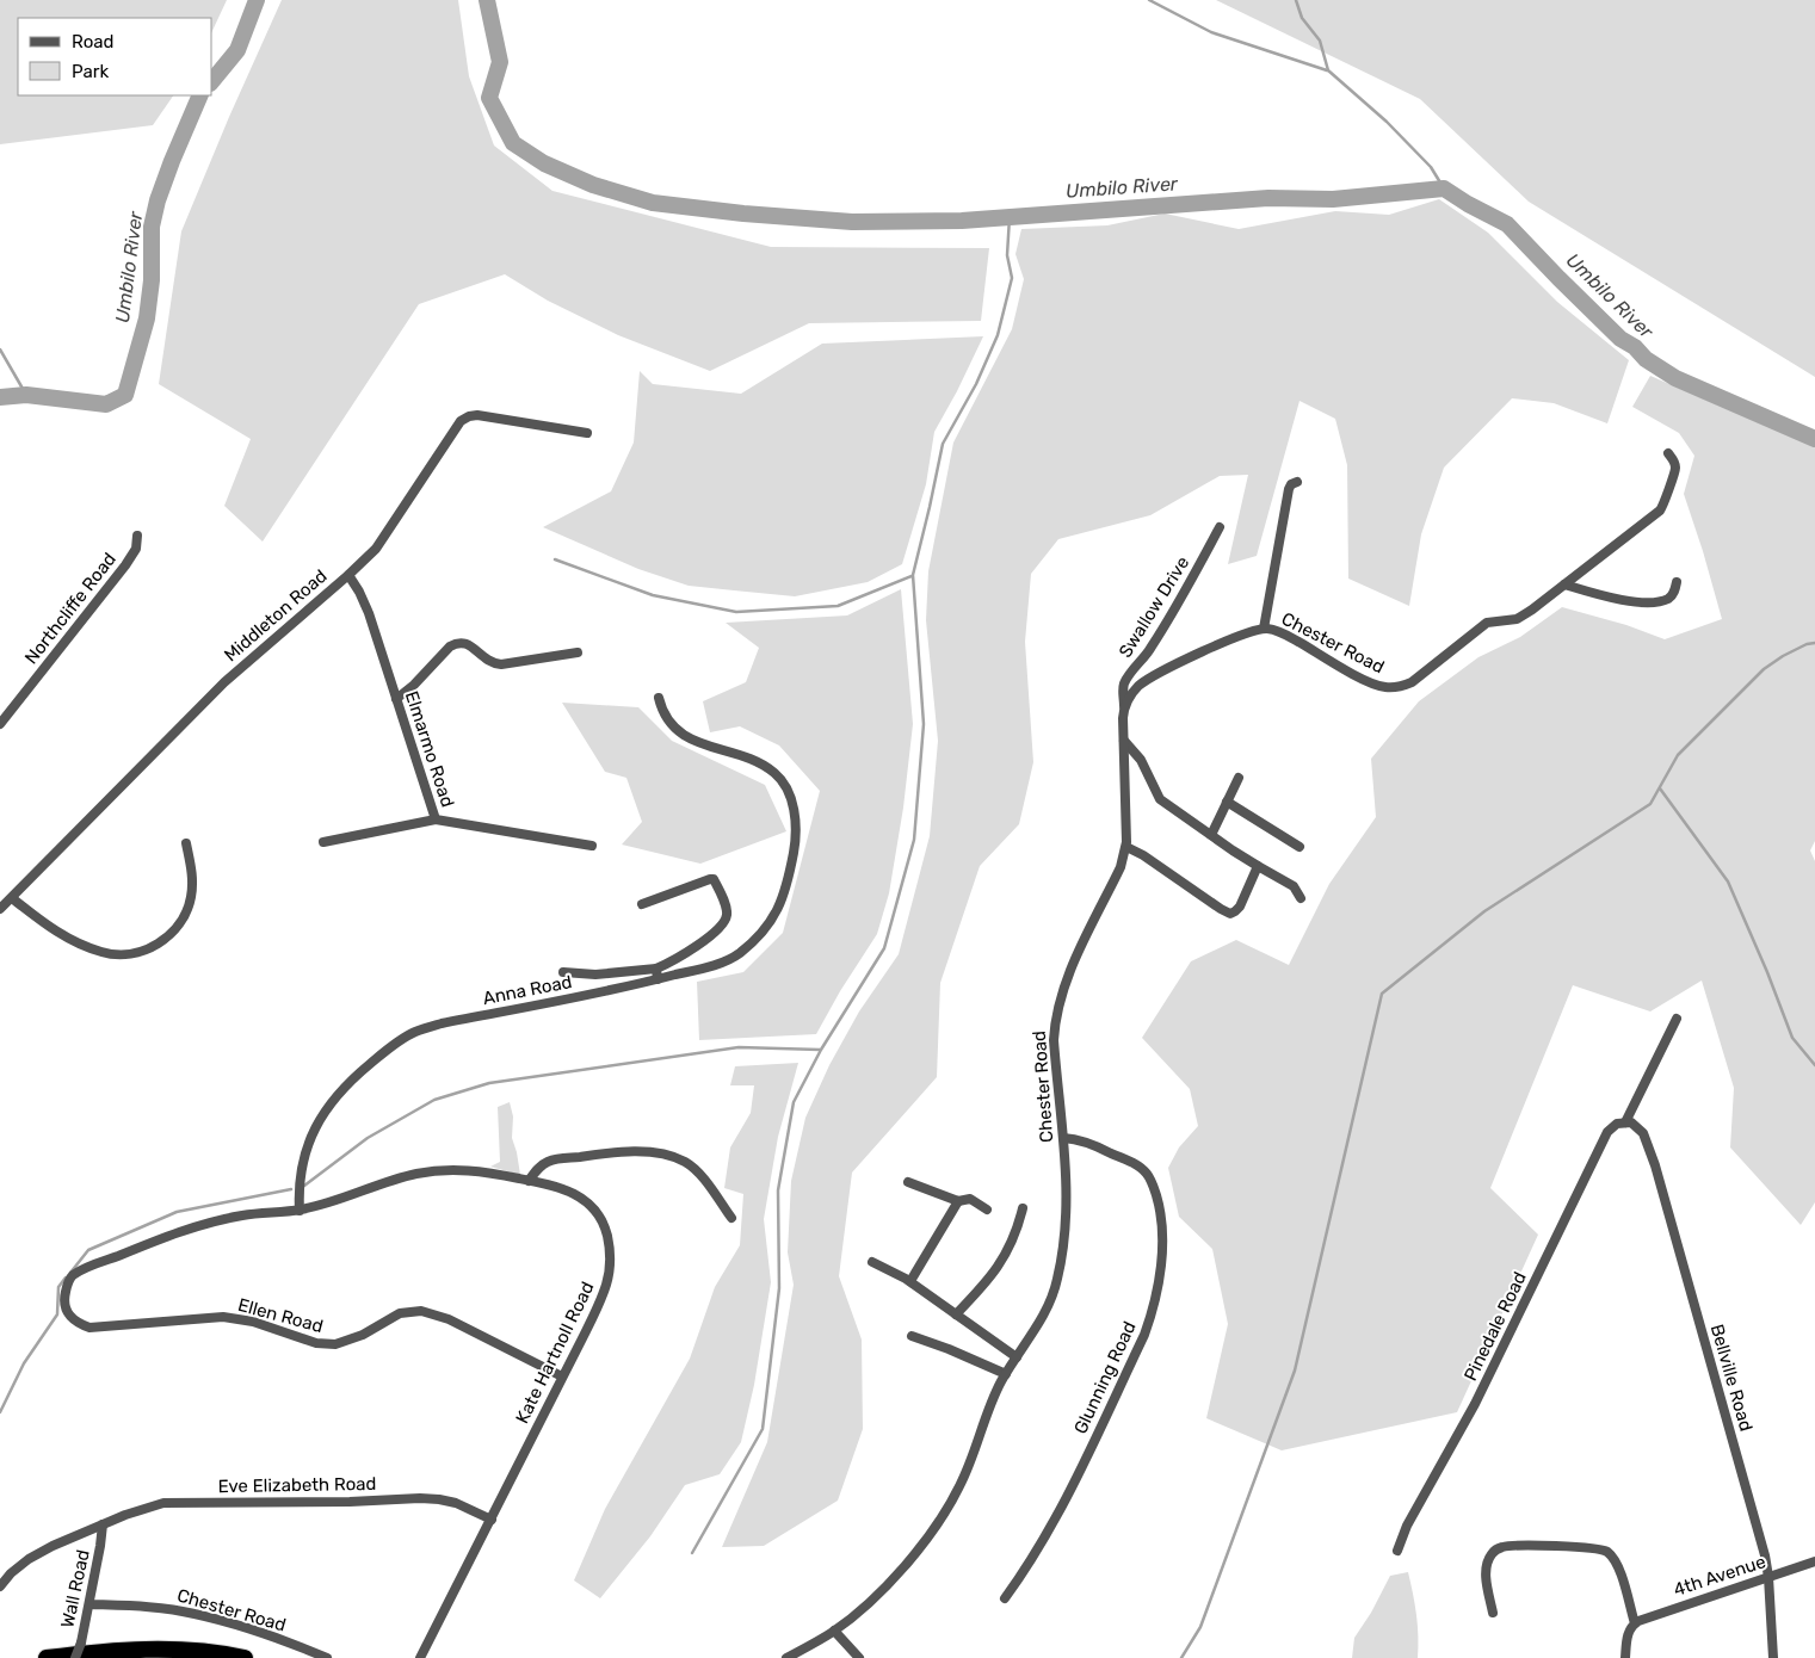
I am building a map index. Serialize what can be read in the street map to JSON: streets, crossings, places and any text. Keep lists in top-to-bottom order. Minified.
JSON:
{"streets":{"street":["Swallow Drive","Northcliffe Road","Middleton Road","Chester Road","Elmarmo Road","Anna Road","Ellen Road","Pinedale Road","Kate Hartnoll Road","Glunning Road","Bellville Road","Eve Elizabeth Road","4th Avenue","Wall Road"]},"crossings":[["Swallow Drive","Chester Road"],["Middleton Road","Elmarmo Road"],["Chester Road","Glunning Road"],["Chester Road","Wall Road"],["Anna Road","Kate Hartnoll Road"],["Ellen Road","Kate Hartnoll Road"],["Pinedale Road","Bellville Road"],["Kate Hartnoll Road","Eve Elizabeth Road"],["Bellville Road","4th Avenue"],["Eve Elizabeth Road","Wall Road"]],"water":["Umbilo River"],"legend":["Road","Park"]}
